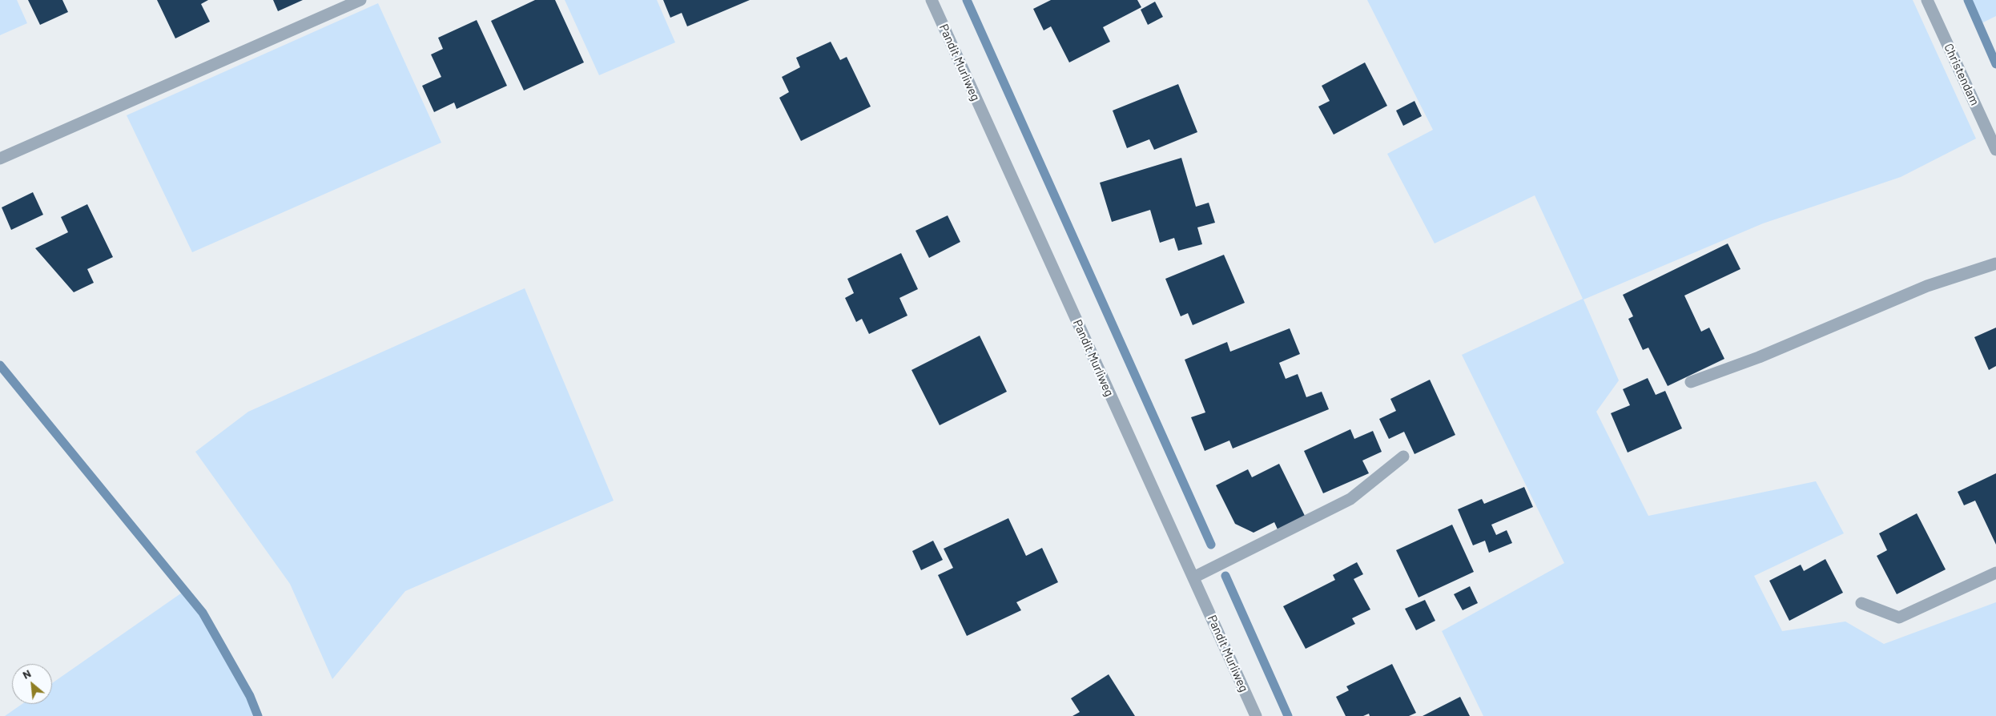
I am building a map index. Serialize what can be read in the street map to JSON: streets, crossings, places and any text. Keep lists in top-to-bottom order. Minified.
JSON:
{"streets":{"street":["Pandit Murliweg","Christendam"]},"north":"top left"}
